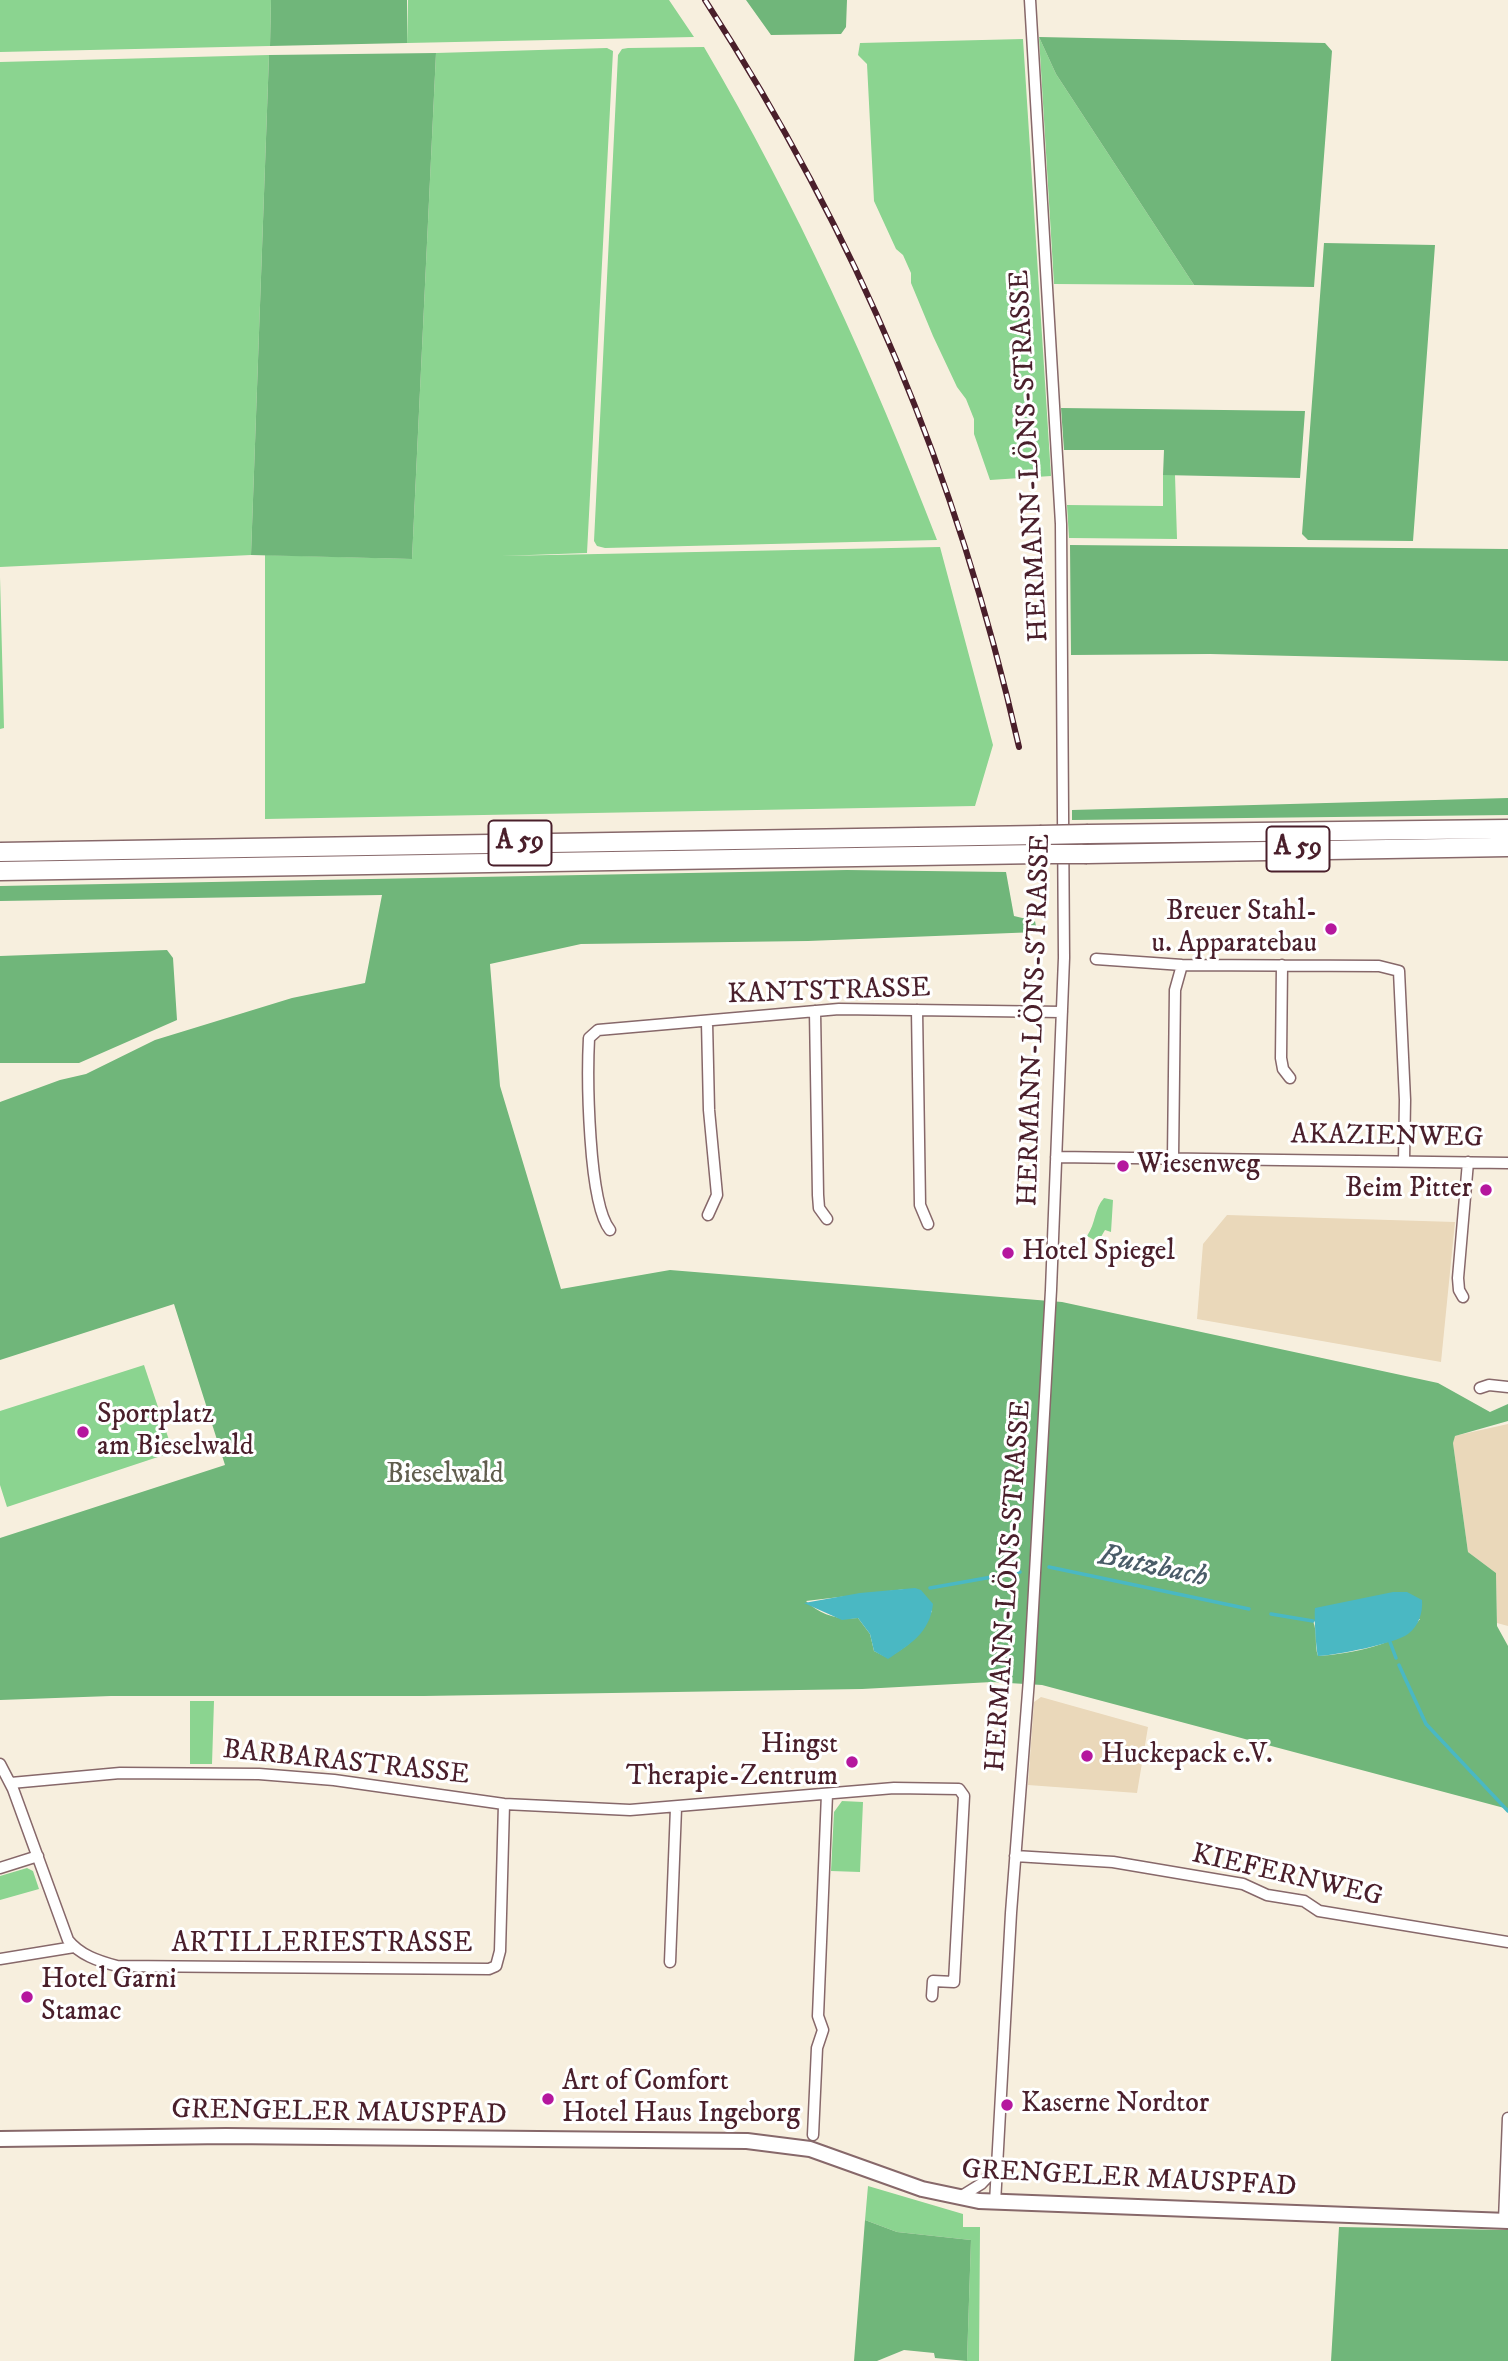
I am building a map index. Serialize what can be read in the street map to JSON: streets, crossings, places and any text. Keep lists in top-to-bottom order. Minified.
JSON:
{"streets":{"highway":["A 59"],"main road":["GRENGELER MAUSPFAD"],"street":["HERMANN-LÖNS-STRASSE","KANTSTRASSE","AKAZIENWEG","BARBARASTRASSE","KIEFERNWEG","ARTILLERIESTRASSE"]},"crossings":[["HERMANN-LÖNS-STRASSE","KANTSTRASSE"],["HERMANN-LÖNS-STRASSE","AKAZIENWEG"],["HERMANN-LÖNS-STRASSE","KIEFERNWEG"],["HERMANN-LÖNS-STRASSE","GRENGELER MAUSPFAD"],["BARBARASTRASSE","ARTILLERIESTRASSE"]],"water":["Butzbach"],"parks":["Bieselwald"],"places":["Breuer Stahl- u. Apparatebau","Wiesenweg","Beim Pitter","Hotel Spiegel","Sportplatz am Bieselwald","Huckepack e.V.","Hingst Therapie-Zentrum","Hotel Garni Stamac","Art of Comfort Hotel Haus Ingeborg","Kaserne Nordtor"]}
